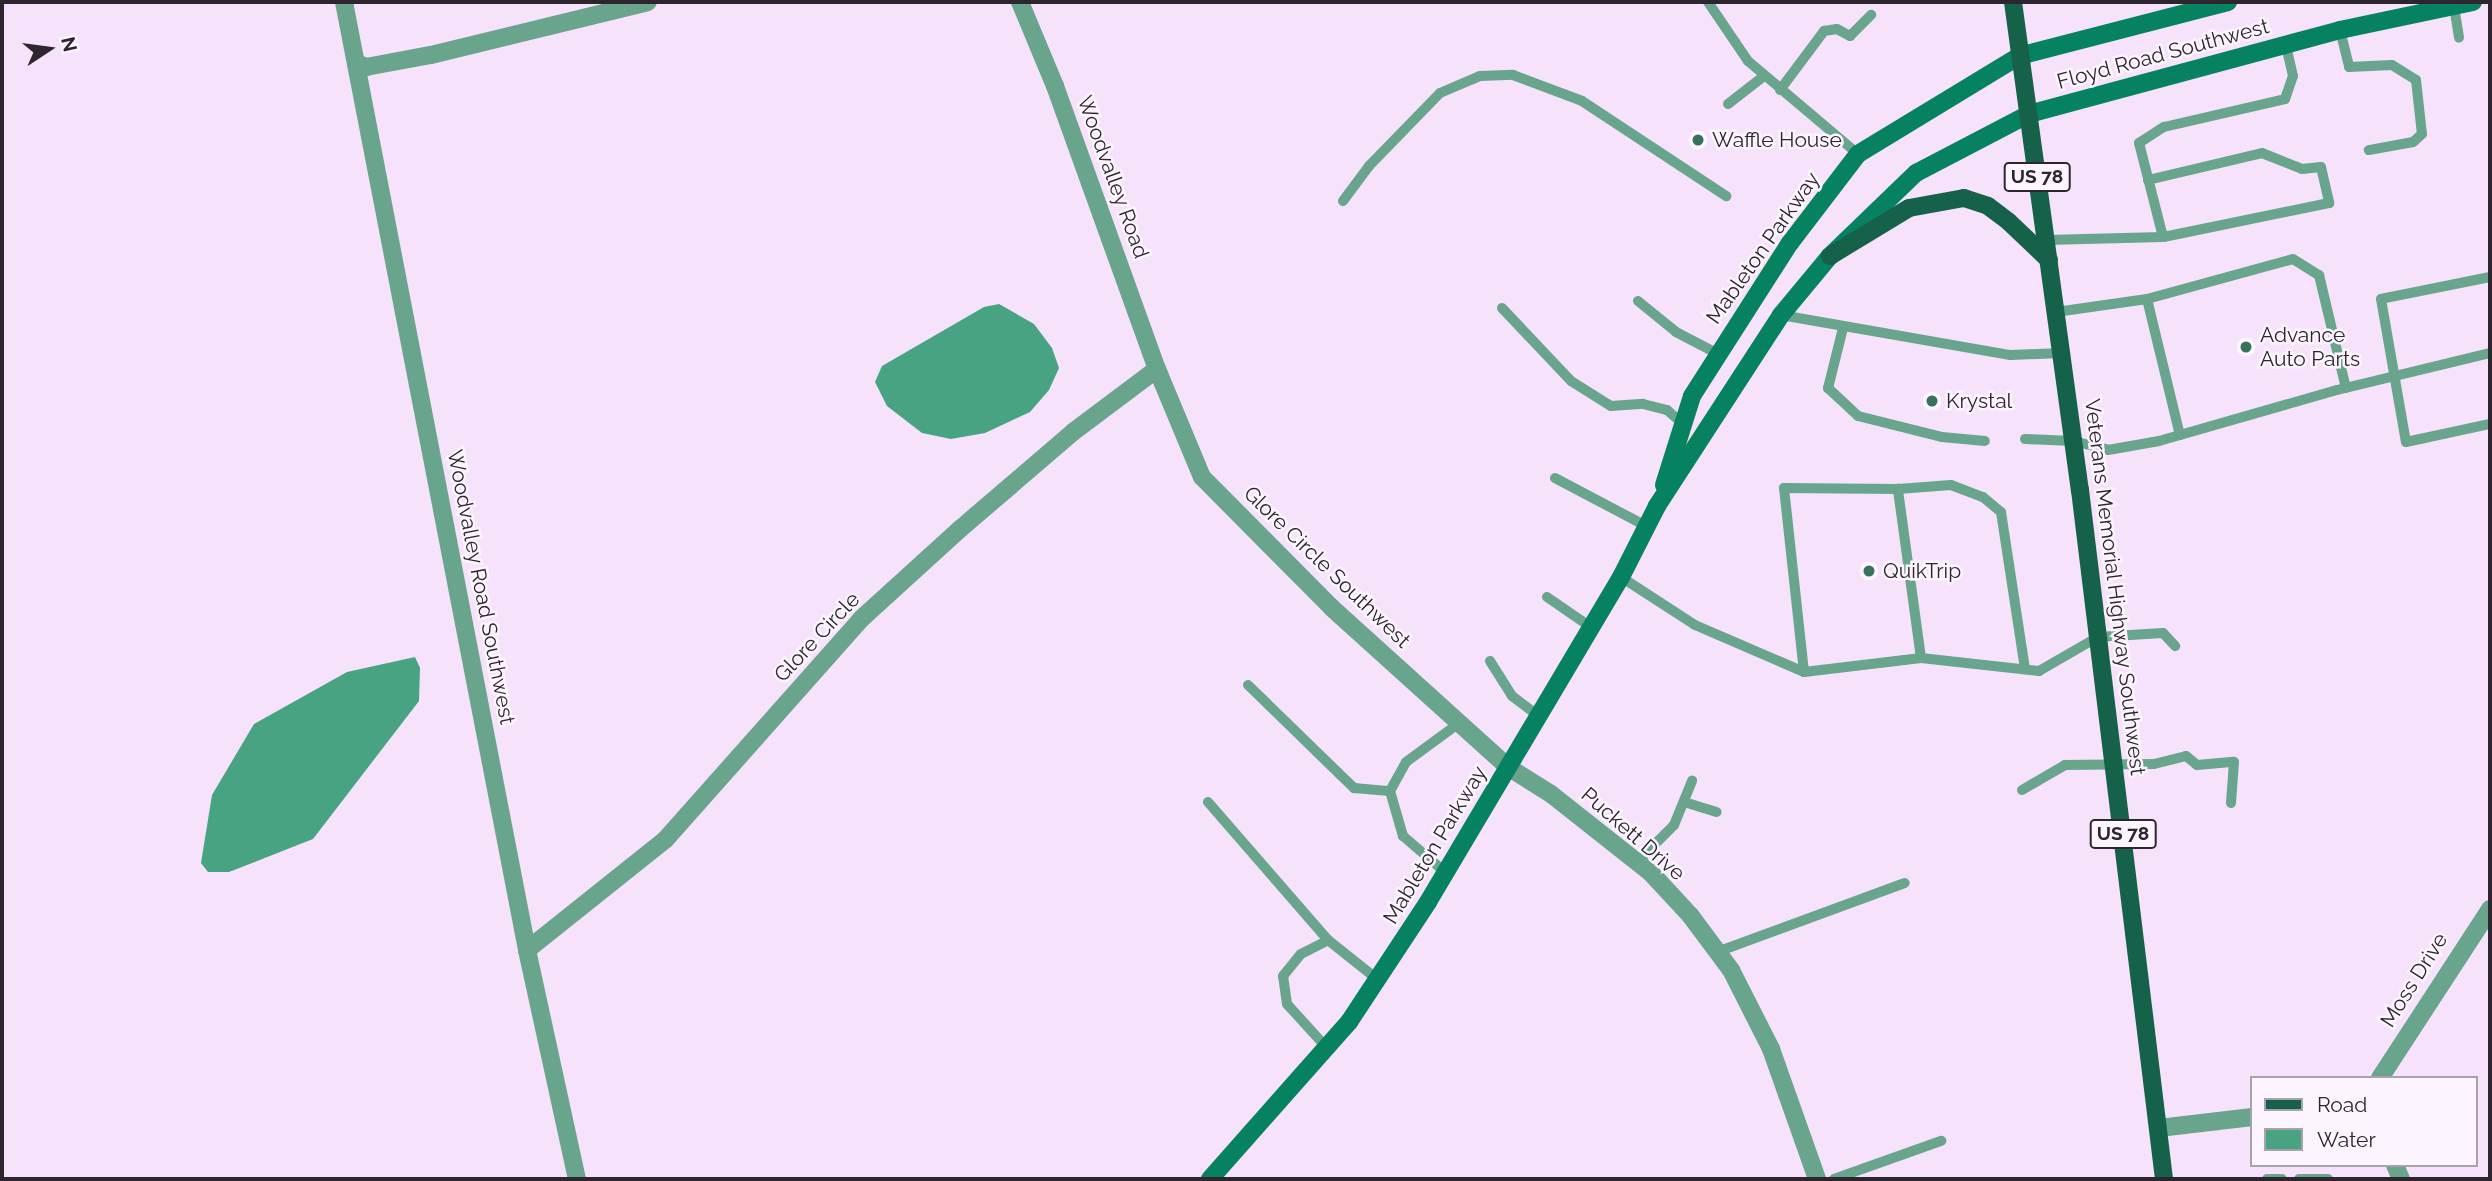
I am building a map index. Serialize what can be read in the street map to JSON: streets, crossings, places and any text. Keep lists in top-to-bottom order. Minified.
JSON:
{"streets":{"main road":["Floyd Road Southwest","US 78","Mableton Parkway","Veterans Memorial Highway Southwest"],"street":["Woodvalley Road","Glore Circle Southwest","Woodvalley Road Southwest","Glore Circle","Puckett Drive","Moss Drive"]},"crossings":[["Floyd Road Southwest","Mableton Parkway"],["Floyd Road Southwest","Veterans Memorial Highway Southwest"],["Woodvalley Road","Glore Circle Southwest"],["Woodvalley Road","Glore Circle"],["Mableton Parkway","Glore Circle Southwest"],["Mableton Parkway","Veterans Memorial Highway Southwest"],["Mableton Parkway","Puckett Drive"],["Glore Circle Southwest","Glore Circle"],["Glore Circle Southwest","Puckett Drive"],["Woodvalley Road Southwest","Glore Circle"]],"places":["Waffle House","Advance Auto Parts","Krystal","QuikTrip"],"legend":["Road","Water"],"north":"right"}
